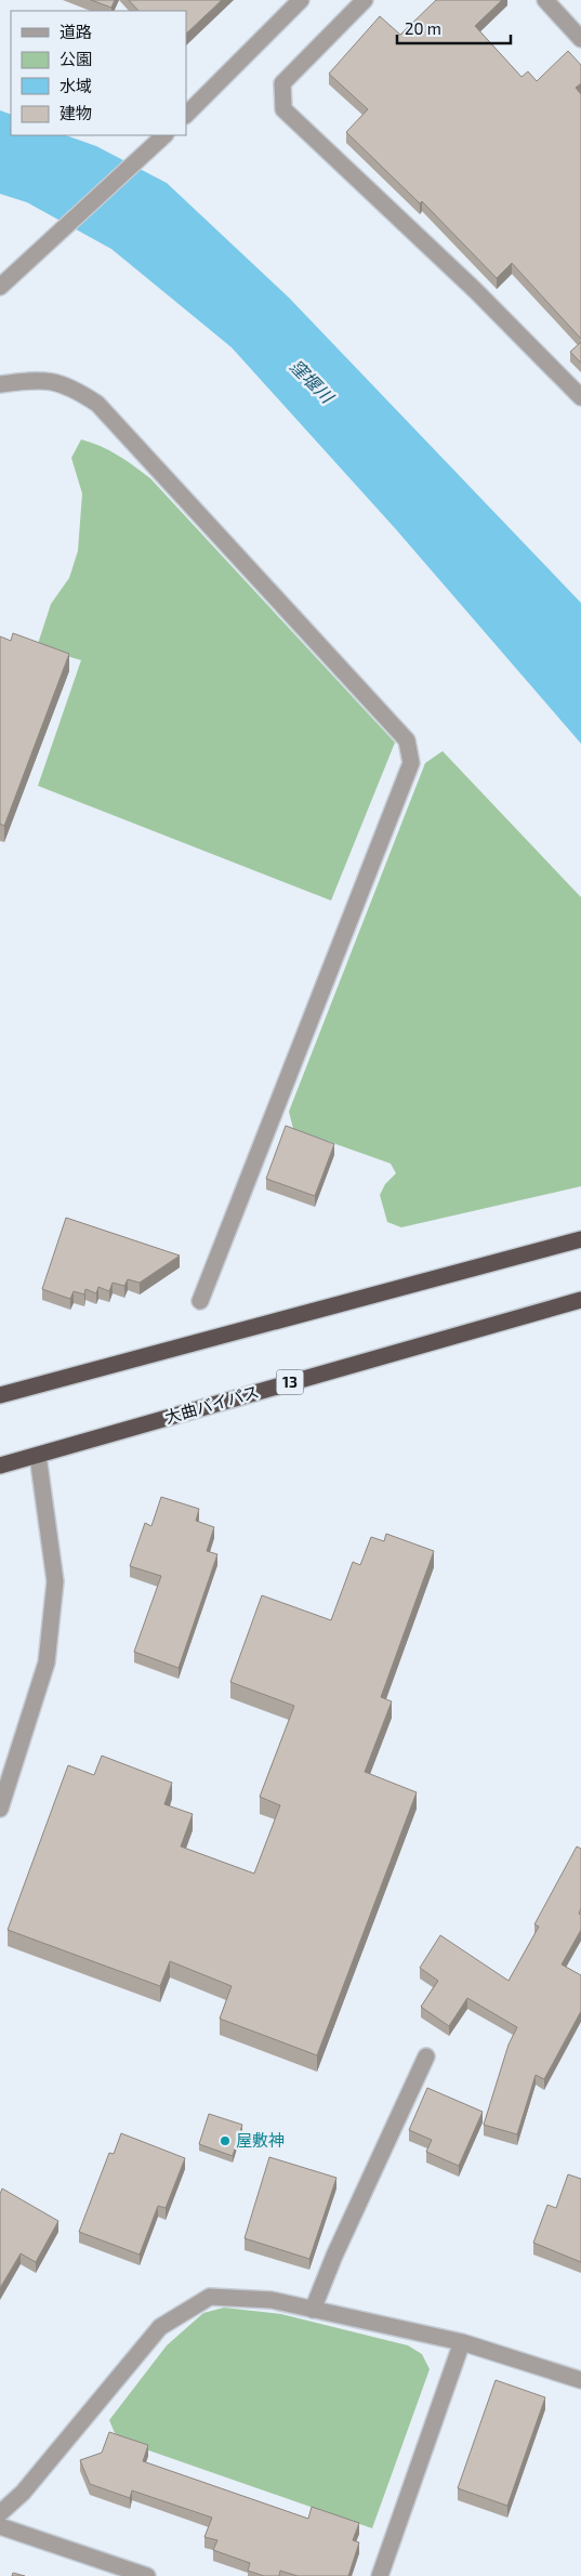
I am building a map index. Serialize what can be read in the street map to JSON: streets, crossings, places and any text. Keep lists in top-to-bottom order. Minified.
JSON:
{"streets":{"highway":["13","大曲バイパス"]},"water":["窪堰川"],"places":["屋敷神"],"legend":["道路","公園","水域","建物"],"scale_bar":"20 m"}
